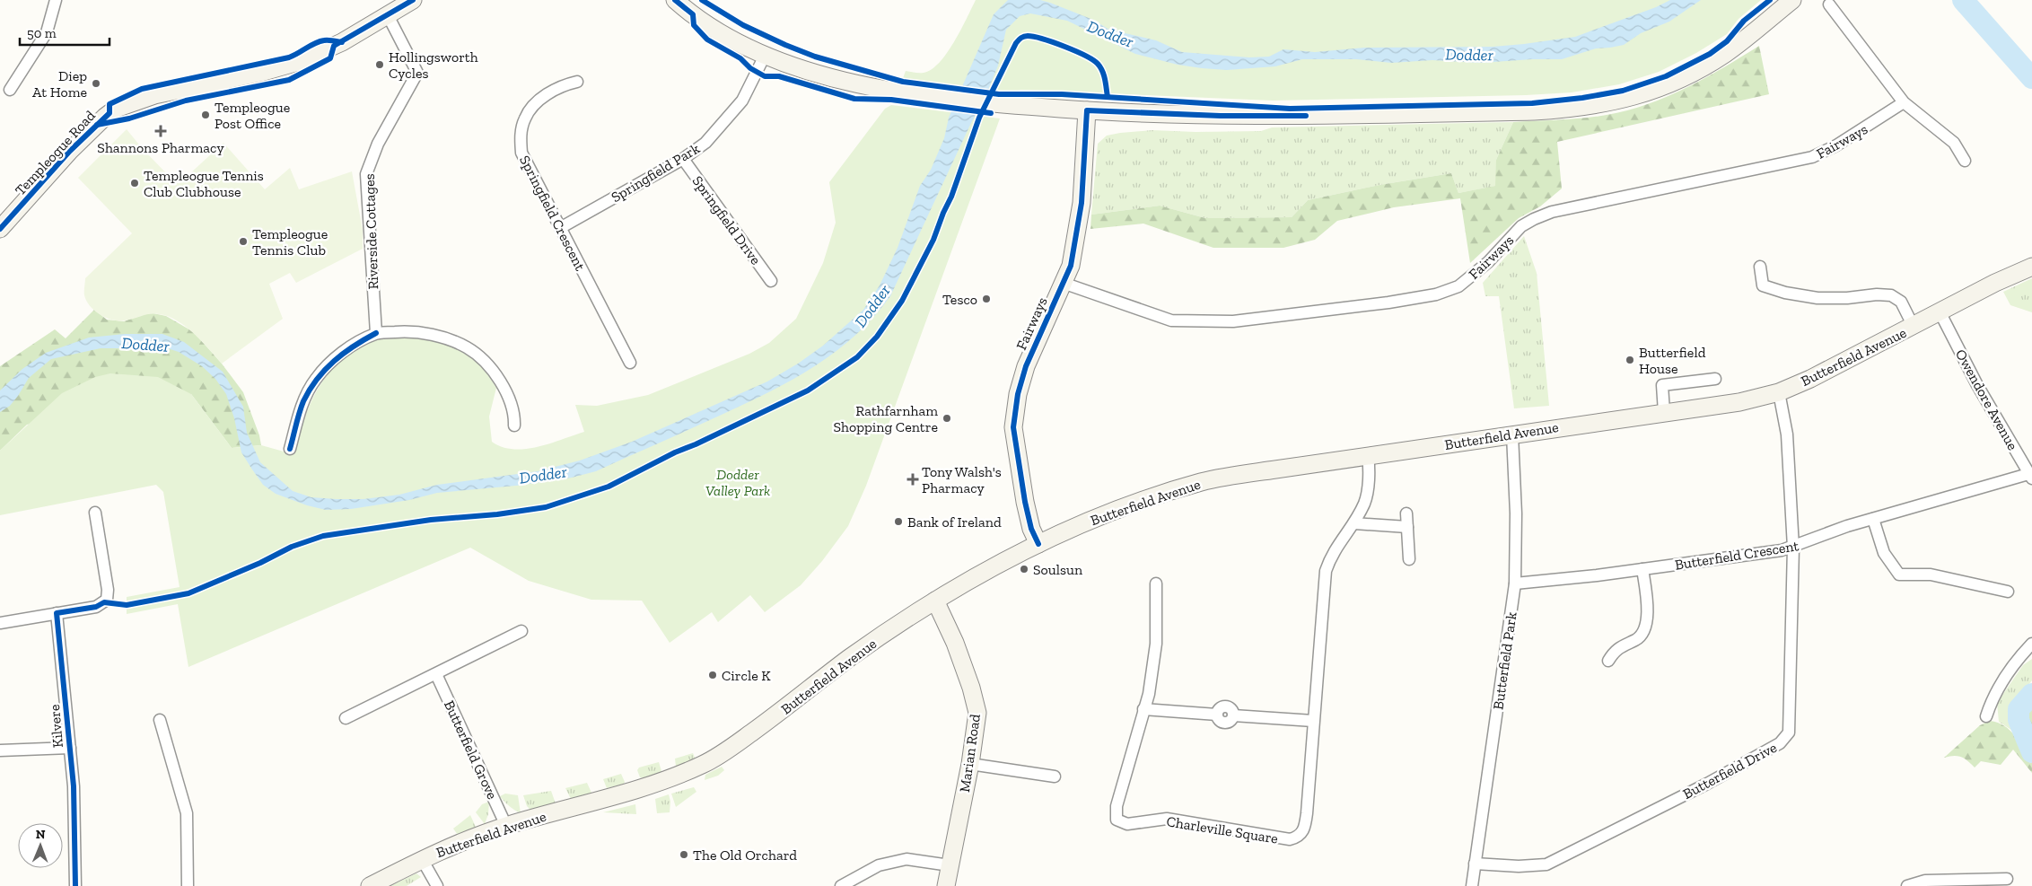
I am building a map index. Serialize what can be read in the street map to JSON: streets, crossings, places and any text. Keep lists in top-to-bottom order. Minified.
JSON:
{"streets":{"main road":["Fairways","Templeogue Road","Butterfield Avenue","Marian Road"],"street":["Springfield Park","Springfield Crescent","Springfield Drive","Riverside Cottages","Owendore Avenue","Butterfield Crescent","Butterfield Park","Kilvere","Butterfield Grove","Butterfield Drive","Charleville Square"]},"crossings":[["Fairways","Butterfield Avenue"],["Templeogue Road","Riverside Cottages"],["Springfield Park","Springfield Crescent"],["Springfield Park","Springfield Drive"],["Butterfield Avenue","Butterfield Park"],["Butterfield Avenue","Butterfield Grove"],["Butterfield Avenue","Marian Road"],["Butterfield Avenue","Butterfield Drive"],["Butterfield Avenue","Charleville Square"],["Owendore Avenue","Butterfield Crescent"],["Butterfield Crescent","Butterfield Park"],["Butterfield Crescent","Butterfield Drive"],["Butterfield Park","Butterfield Drive"]],"water":["Dodder"],"parks":["Dodder Valley Park"],"places":{"other":["Hollingsworth Cycles","Diep At Home","Templeogue Post Office","Templeogue Tennis Club Clubhouse","Templeogue Tennis Club","Tesco","Butterfield House","Rathfarnham Shopping Centre","Bank of Ireland","Soulsun","Circle K","The Old Orchard"],"health":["Shannons Pharmacy","Tony Walsh's Pharmacy"]},"scale_bar":"50 m","north":"top"}
